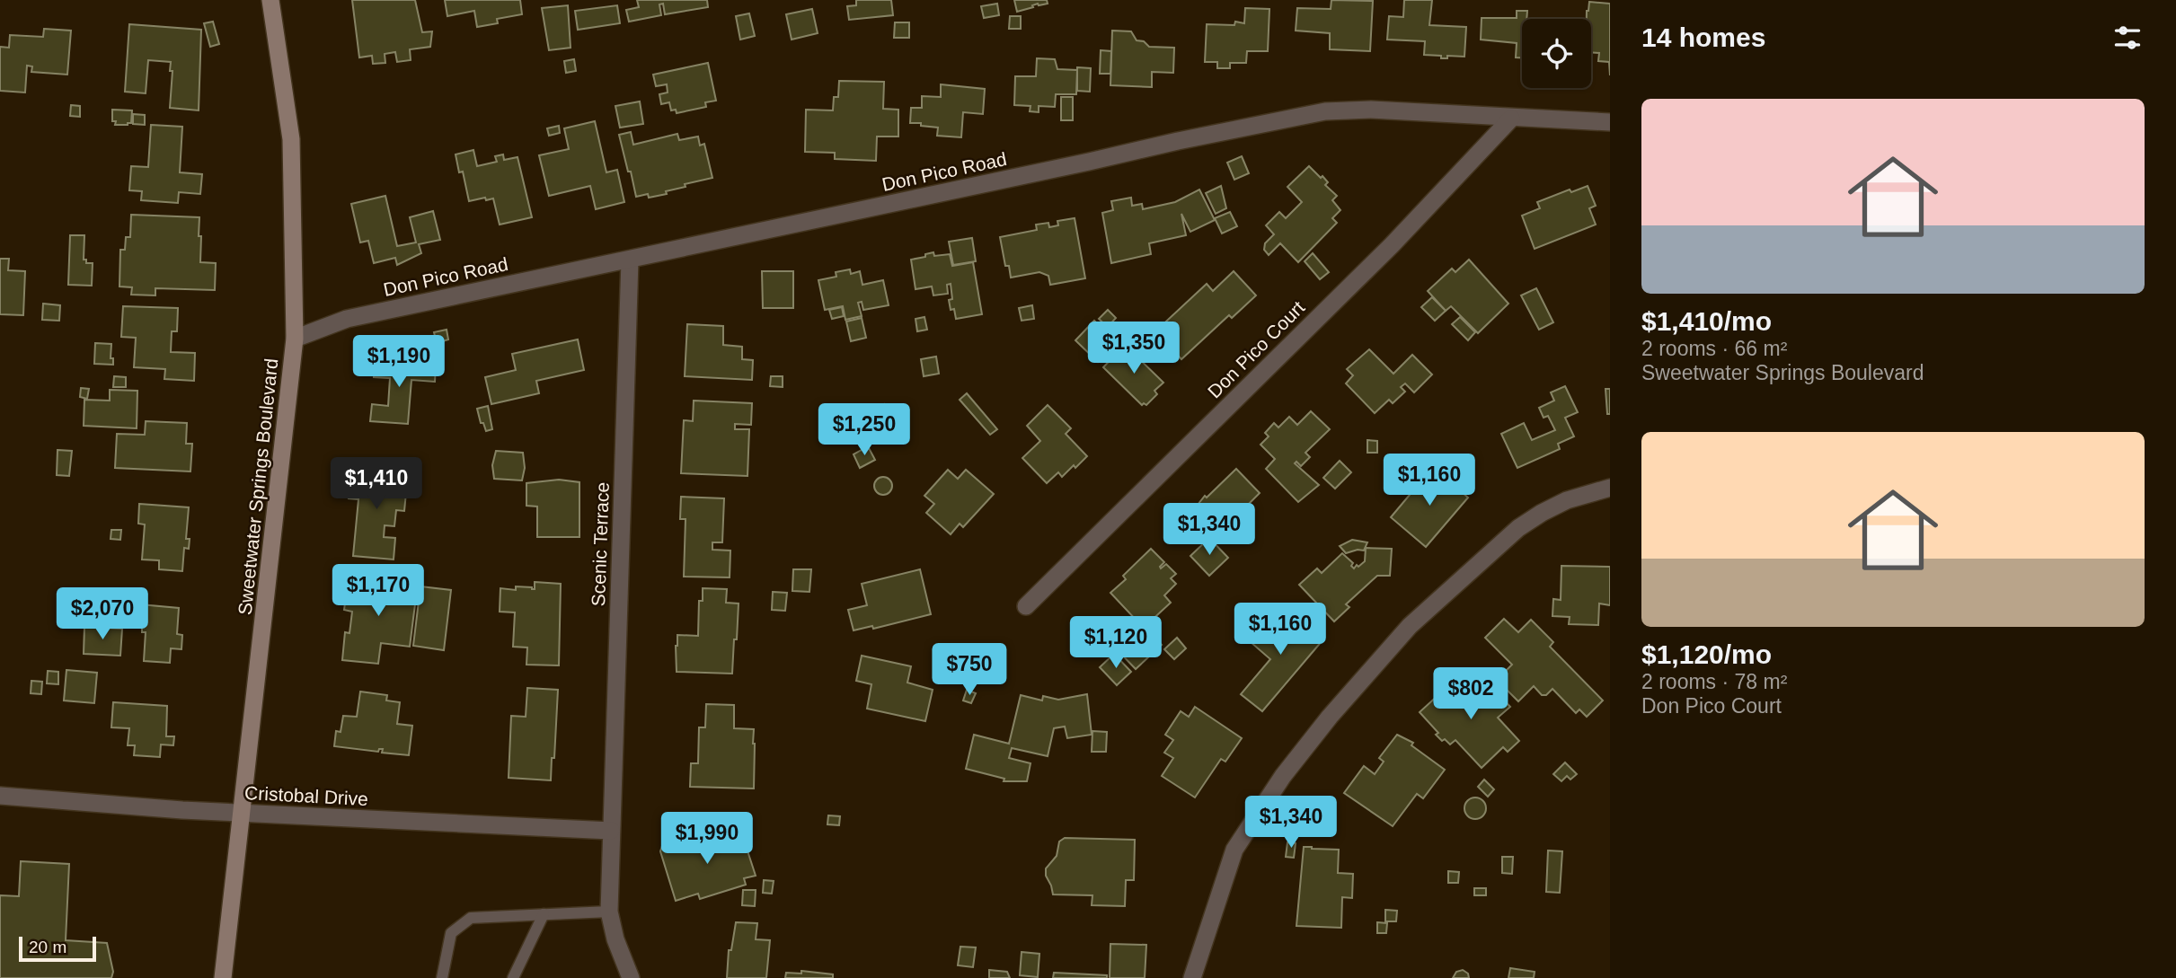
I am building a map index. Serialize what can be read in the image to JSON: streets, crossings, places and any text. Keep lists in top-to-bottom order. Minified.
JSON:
{"streets":{"main road":["Sweetwater Springs Boulevard"],"street":["Don Pico Road","Don Pico Court","Scenic Terrace","Cristobal Drive"]},"crossings":[["Don Pico Road","Don Pico Court"],["Don Pico Road","Sweetwater Springs Boulevard"],["Don Pico Road","Scenic Terrace"],["Sweetwater Springs Boulevard","Cristobal Drive"],["Scenic Terrace","Cristobal Drive"]],"scale_bar":"20 m","page":{"heading":"14 homes","list":[{"name":"$1,410/mo","note":"2 rooms · 66 m² · Sweetwater Springs Boulevard"},{"name":"$1,120/mo","note":"2 rooms · 78 m² · Don Pico Court"}],"price":["$1,350","$1,190","$1,250","$1,160","$1,410","$1,340","$1,170","$2,070","$1,160","$1,120","$750","$802","$1,340","$1,990"],"scale":"20 m"}}
